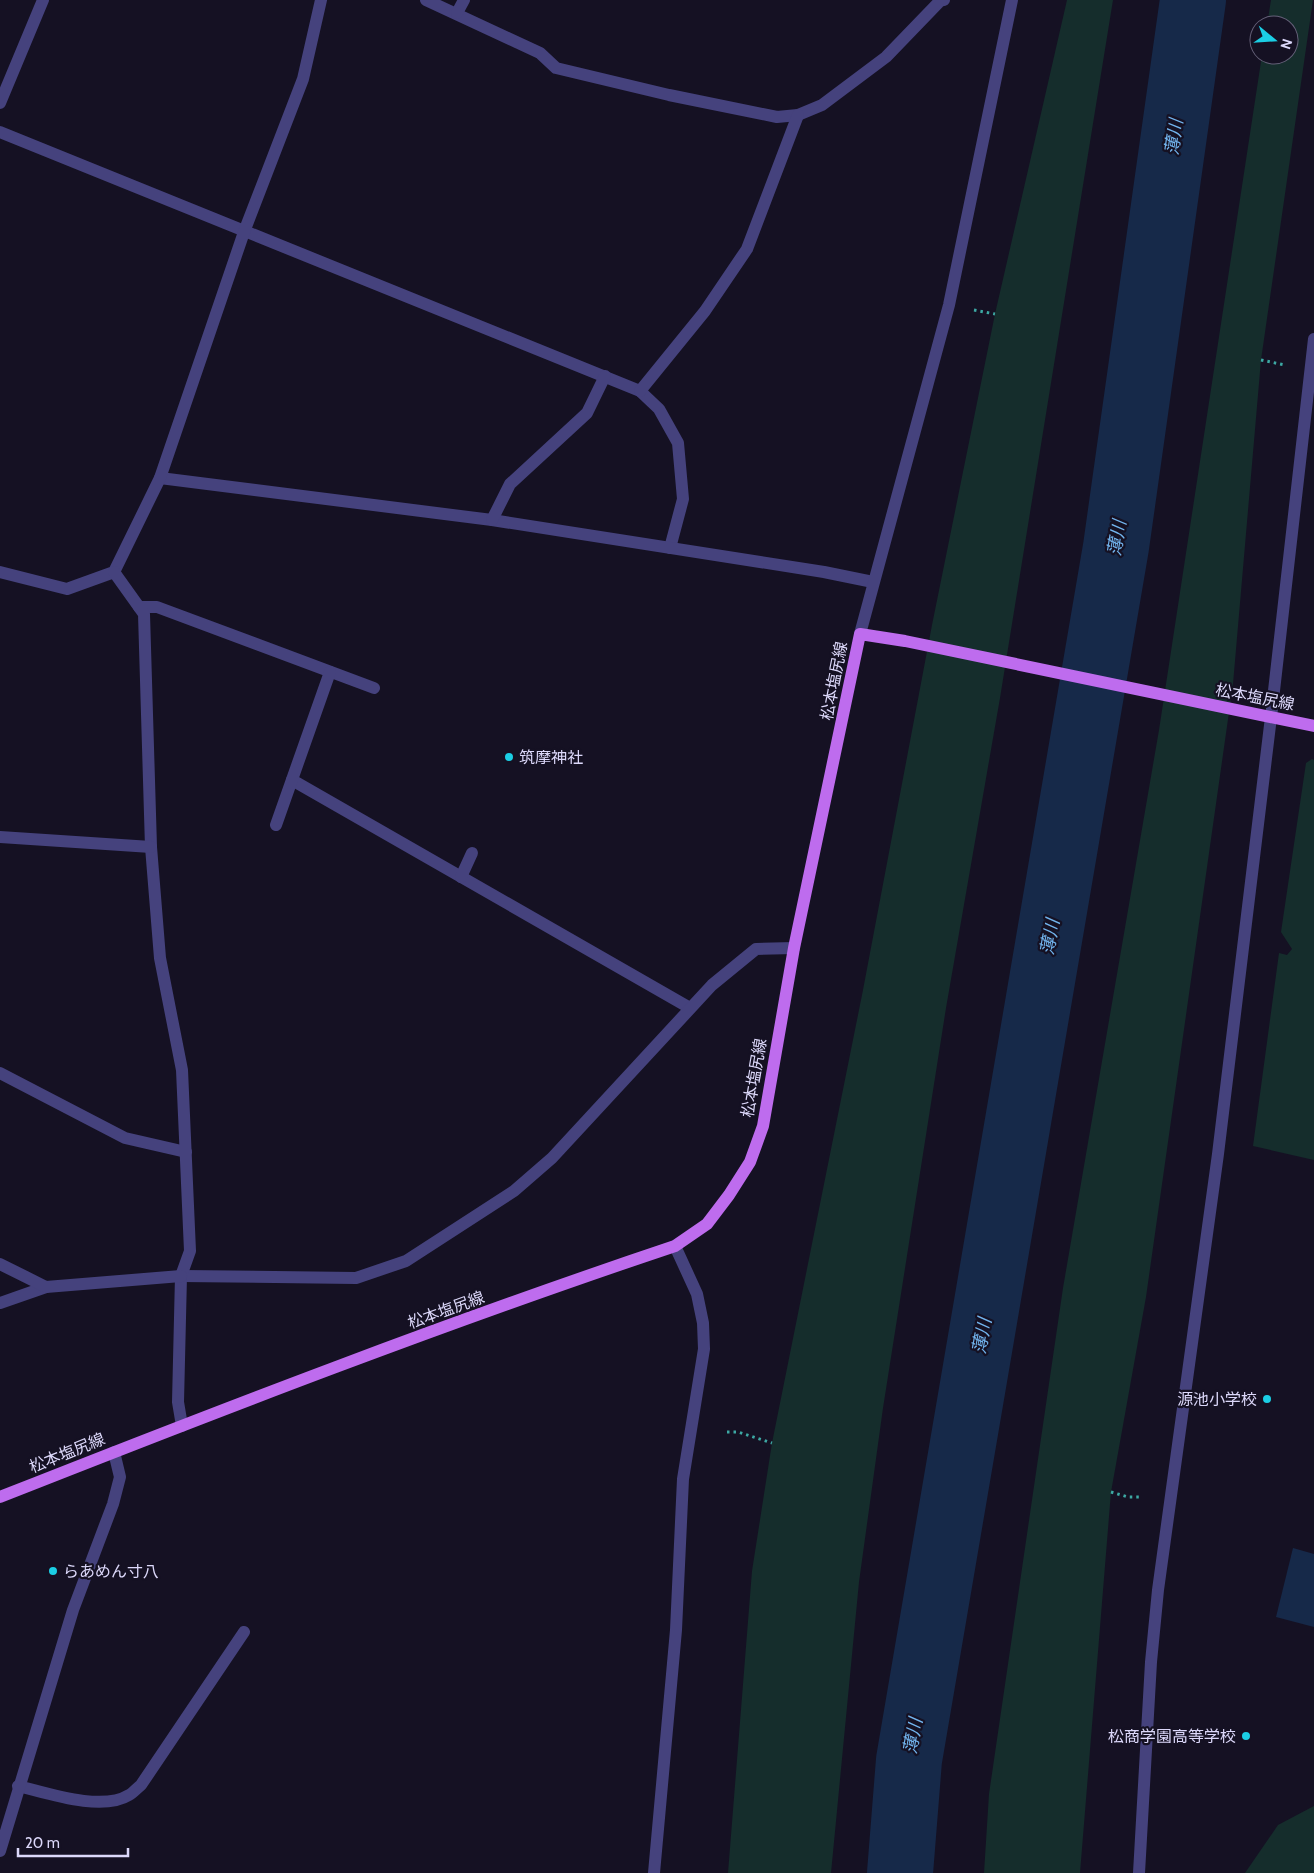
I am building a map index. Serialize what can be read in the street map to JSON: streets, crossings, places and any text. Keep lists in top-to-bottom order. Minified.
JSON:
{"streets":{"main road":["松本塩尻線"]},"water":["薄川"],"places":["筑摩神社","源池小学校","らあめん寸八","松商学園高等学校"],"scale_bar":"20 m","north":"right"}
